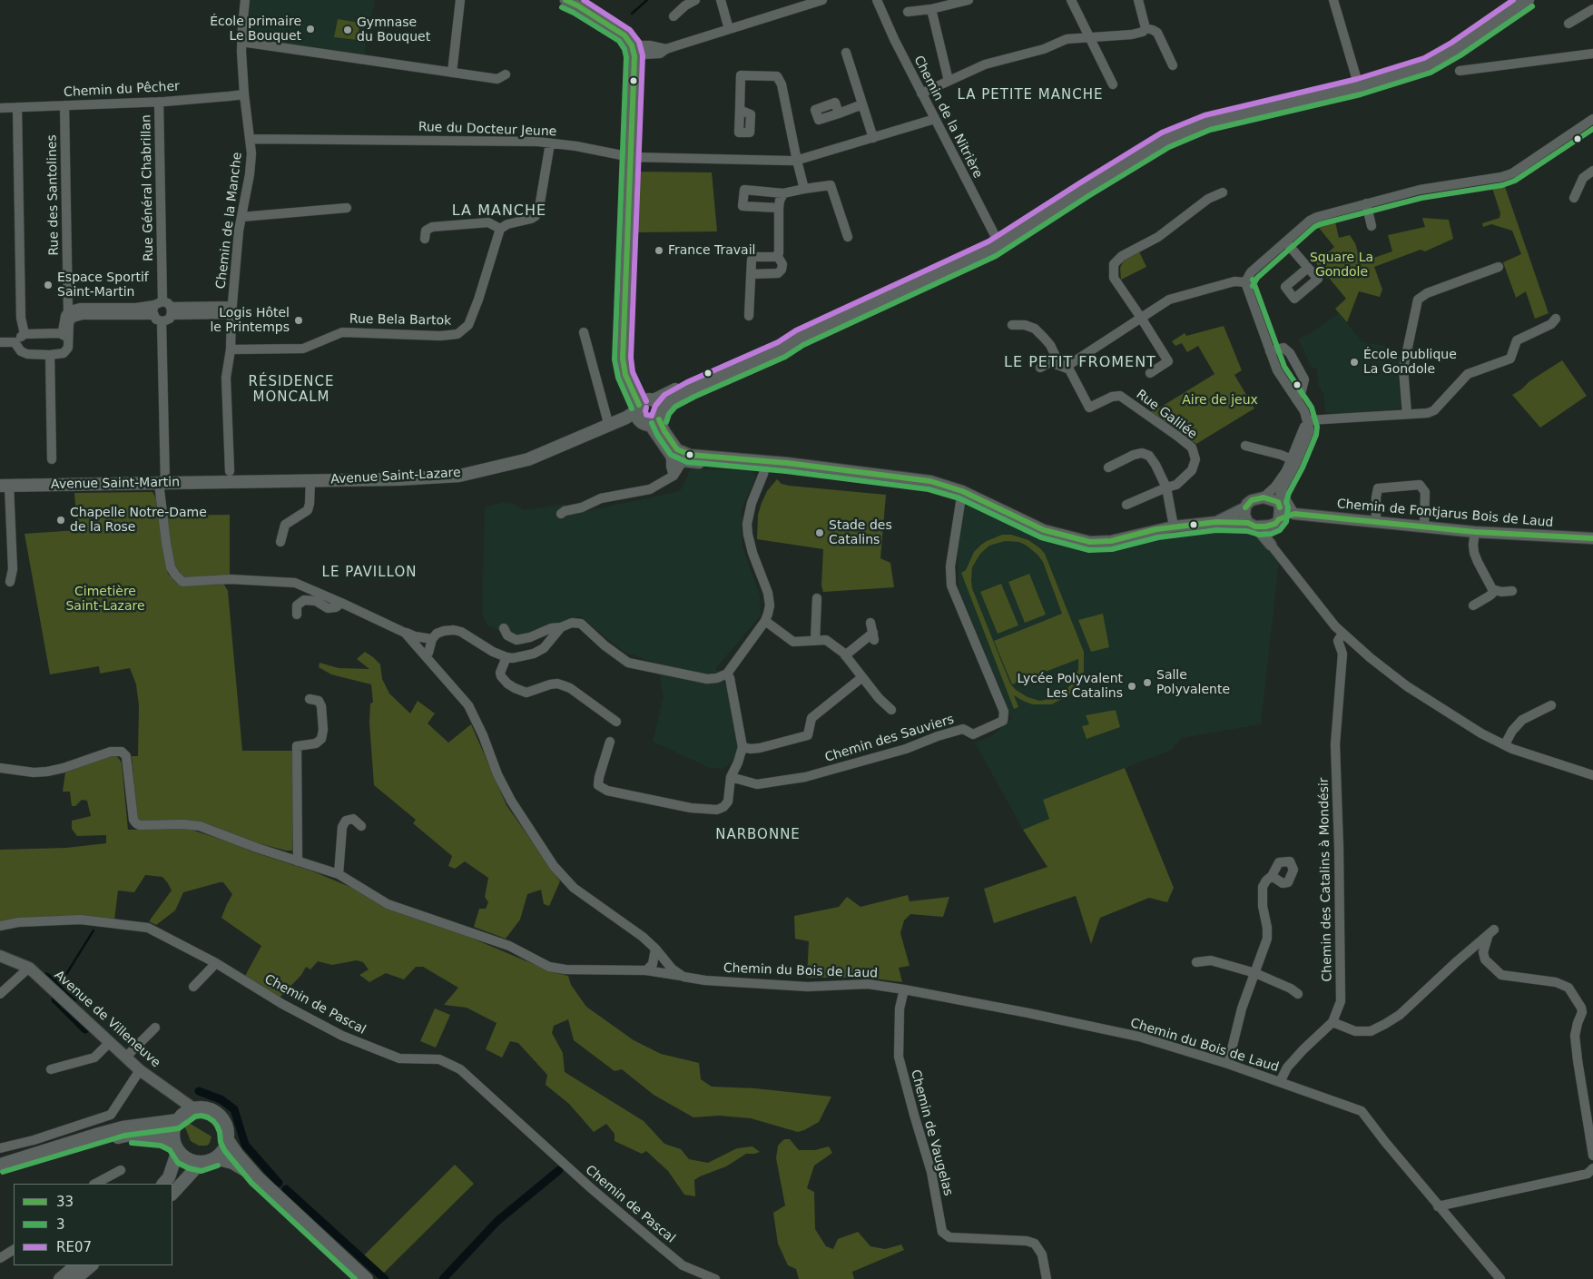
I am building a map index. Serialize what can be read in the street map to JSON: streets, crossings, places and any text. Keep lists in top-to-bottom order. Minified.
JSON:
{"streets":{"main road":["Avenue Saint-Lazare","Avenue Saint-Martin"],"street":["Chemin du Pêcher","Chemin de la Nitrière","Rue du Docteur Jeune","Rue Général Chabrillan","Rue des Santolines","Chemin de la Manche","Rue Bela Bartok","Rue Galilée","Chemin de Fontjarus Bois de Laud","Chemin des Sauviers","Chemin des Catalins à Mondésir","Chemin du Bois de Laud","Chemin de Pascal","Avenue de Villeneuve","Chemin de Vaugelas"]},"crossings":[["Chemin du Pêcher","Rue Général Chabrillan"],["Chemin du Pêcher","Rue des Santolines"],["Chemin du Pêcher","Chemin de la Manche"],["Chemin de la Nitrière","Rue du Docteur Jeune"],["Chemin de la Nitrière","Avenue Saint-Lazare"],["Rue du Docteur Jeune","Chemin de la Manche"],["Chemin de la Manche","Rue Bela Bartok"],["Chemin de la Manche","Avenue Saint-Lazare"],["Chemin de la Manche","Avenue Saint-Martin"],["Avenue Saint-Lazare","Avenue Saint-Martin"],["Chemin des Catalins à Mondésir","Chemin du Bois de Laud"],["Chemin du Bois de Laud","Chemin de Vaugelas"]],"districts":["LA PETITE MANCHE","LA MANCHE","LE PETIT FROMENT","RÉSIDENCE MONCALM","LE PAVILLON","NARBONNE"],"parks":["Square La Gondole","Aire de jeux","Cimetière Saint-Lazare"],"places":["École primaire Le Bouquet","Gymnase du Bouquet","France Travail","Espace Sportif Saint-Martin","Logis Hôtel le Printemps","École publique La Gondole","Chapelle Notre-Dame de la Rose","Stade des Catalins","Salle Polyvalente","Lycée Polyvalent Les Catalins"],"lines":["transit line 33","transit line RE07","transit line 3"],"legend":["33","3","RE07"]}
